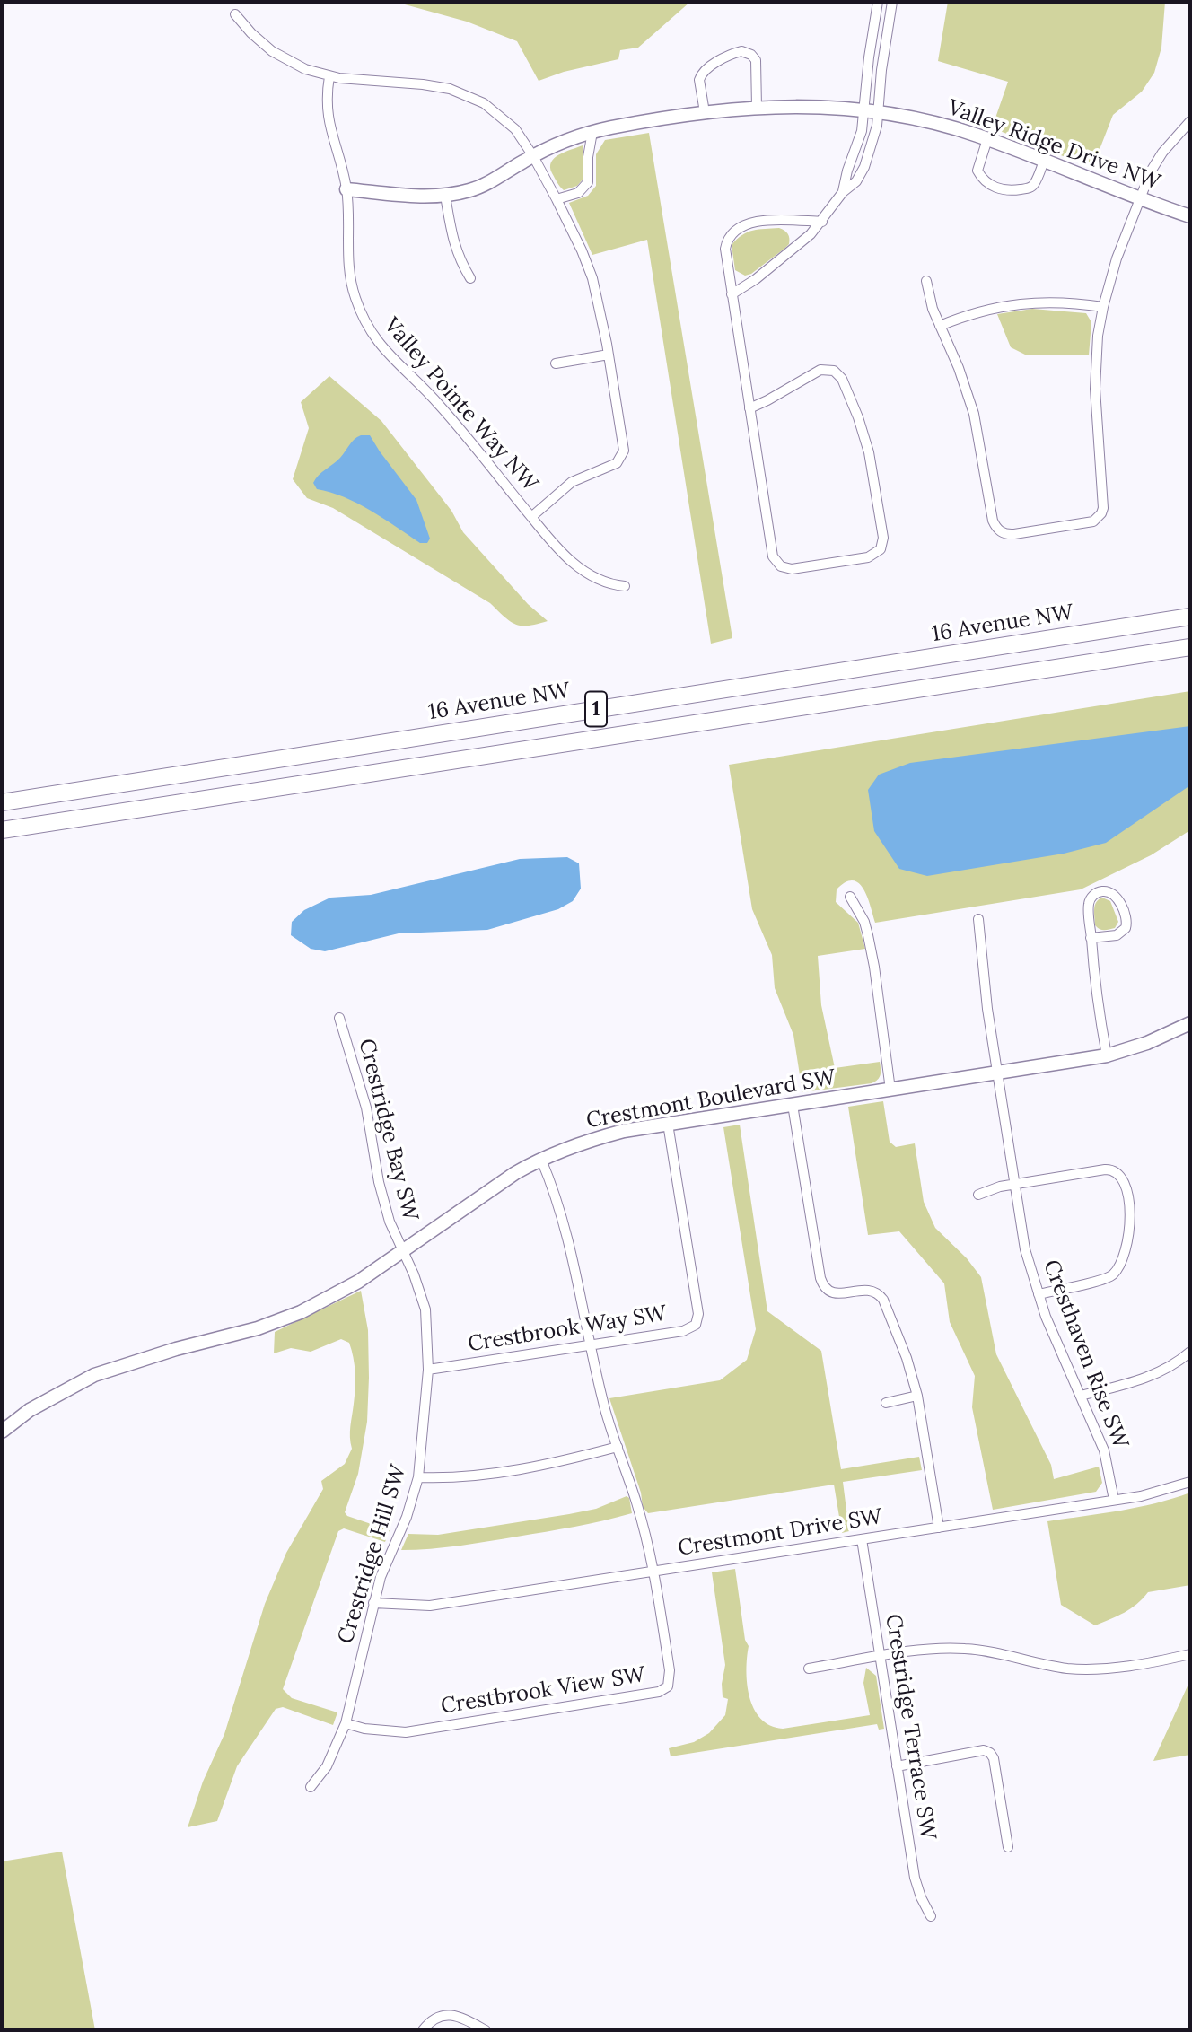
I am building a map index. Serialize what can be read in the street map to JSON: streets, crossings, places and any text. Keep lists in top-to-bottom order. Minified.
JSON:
{"streets":{"highway":["16 Avenue NW","1"],"street":["Valley Ridge Drive NW","Valley Pointe Way NW","Crestmont Boulevard SW","Crestridge Bay SW","Crestbrook Way SW","Cresthaven Rise SW","Crestmont Drive SW","Crestridge Hill SW","Crestbrook View SW","Crestridge Terrace SW"]},"crossings":[["Valley Ridge Drive NW","Valley Pointe Way NW"],["Crestmont Boulevard SW","Crestridge Bay SW"],["Crestmont Boulevard SW","Crestbrook Way SW"],["Crestmont Boulevard SW","Cresthaven Rise SW"],["Crestmont Boulevard SW","Crestridge Hill SW"],["Crestridge Bay SW","Crestridge Hill SW"],["Crestbrook Way SW","Crestridge Hill SW"],["Cresthaven Rise SW","Crestmont Drive SW"],["Crestmont Drive SW","Crestridge Hill SW"],["Crestmont Drive SW","Crestbrook View SW"],["Crestmont Drive SW","Crestridge Terrace SW"],["Crestridge Hill SW","Crestbrook View SW"]]}
